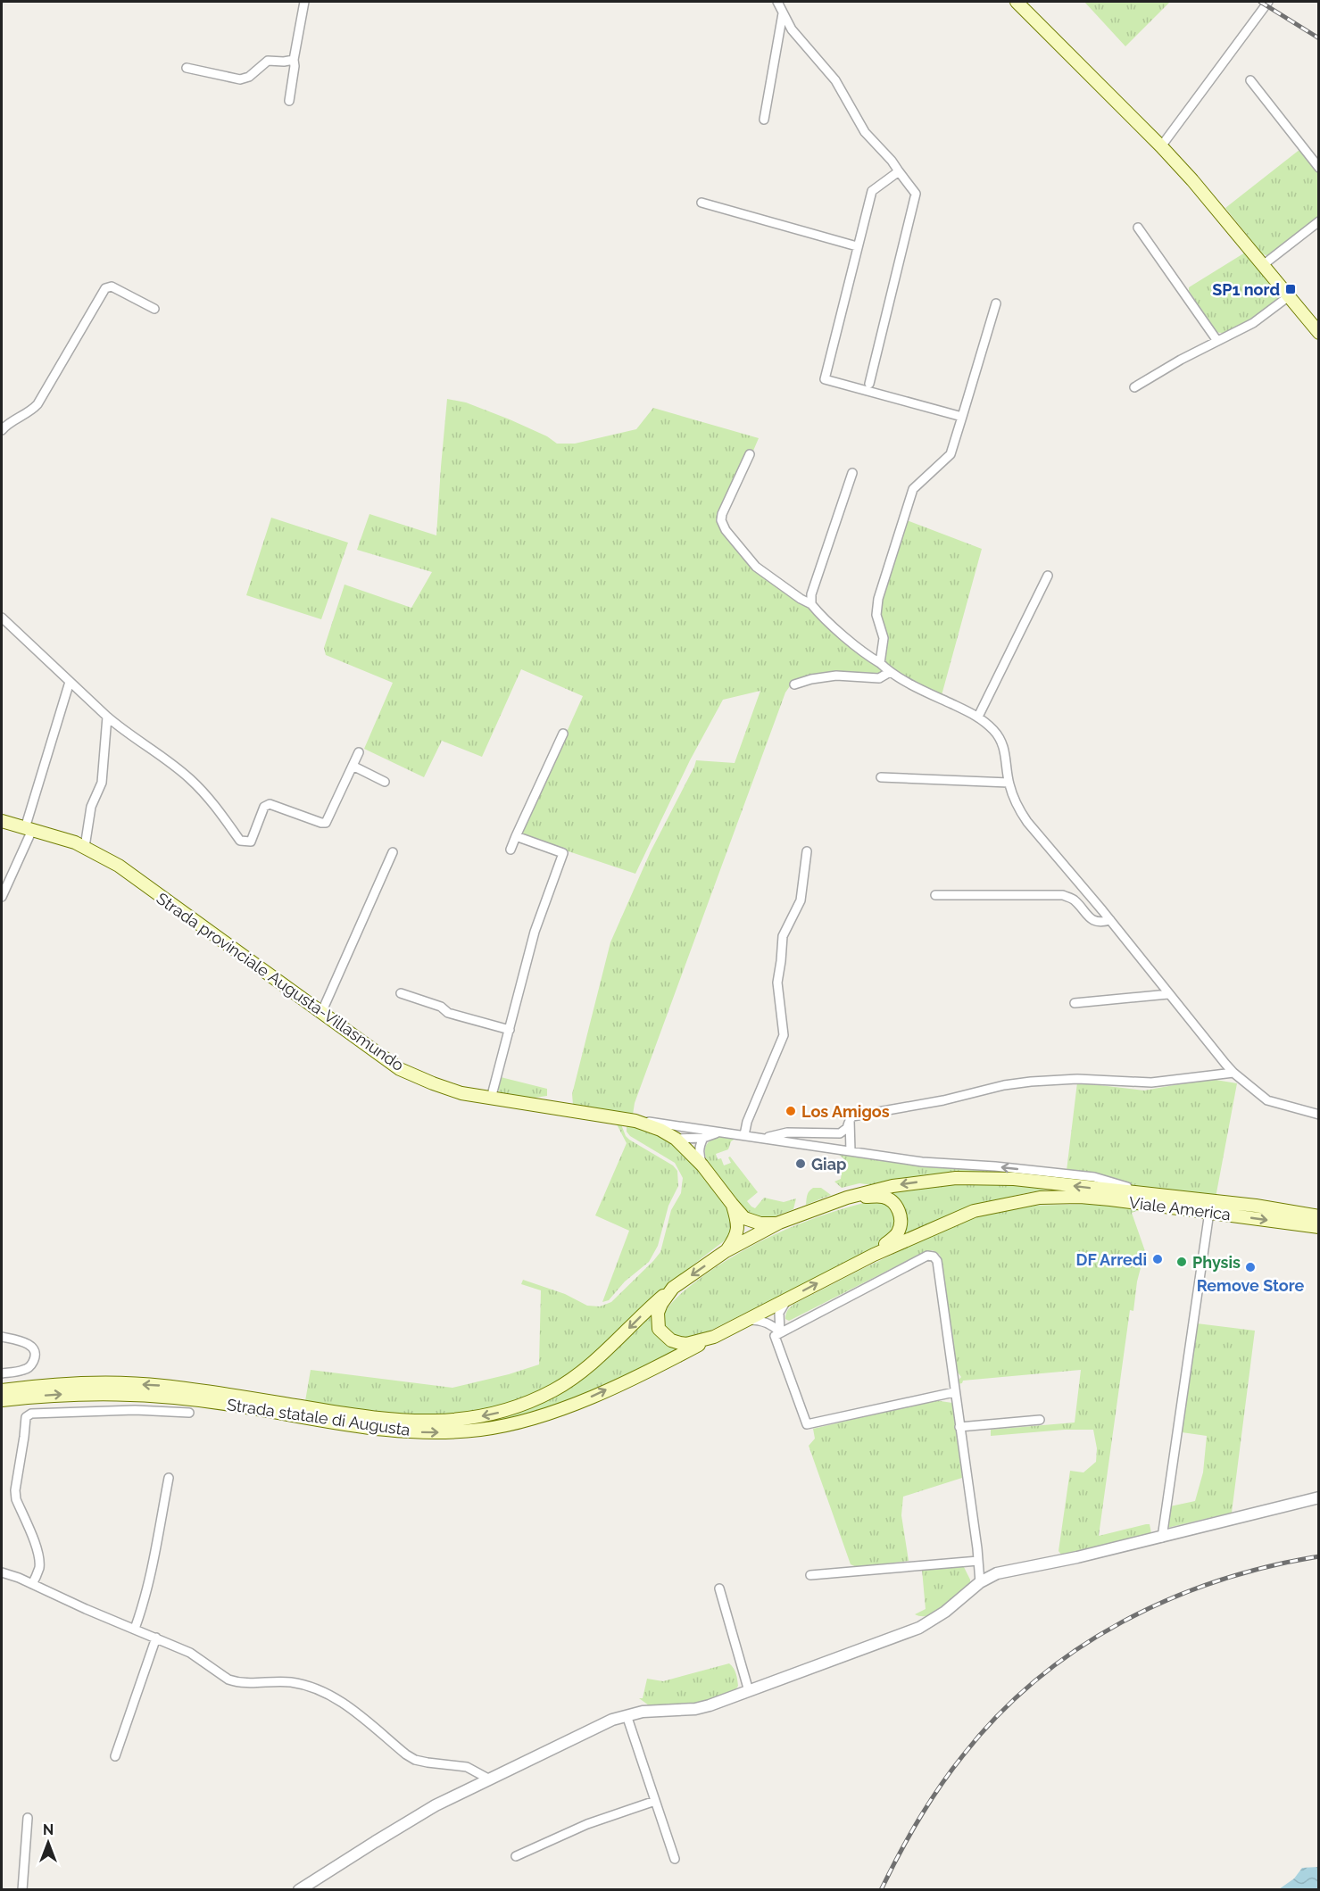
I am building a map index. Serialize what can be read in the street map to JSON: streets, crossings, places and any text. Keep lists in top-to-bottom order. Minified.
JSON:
{"streets":{"main road":["Strada provinciale Augusta-Villasmundo","Viale America","Strada statale di Augusta"]},"crossings":[["Viale America","Strada statale di Augusta"]],"places":{"transit":["SP1 nord"],"other":["Los Amigos","Giap","DF Arredi","Physis","Remove Store"]},"north":"top"}
